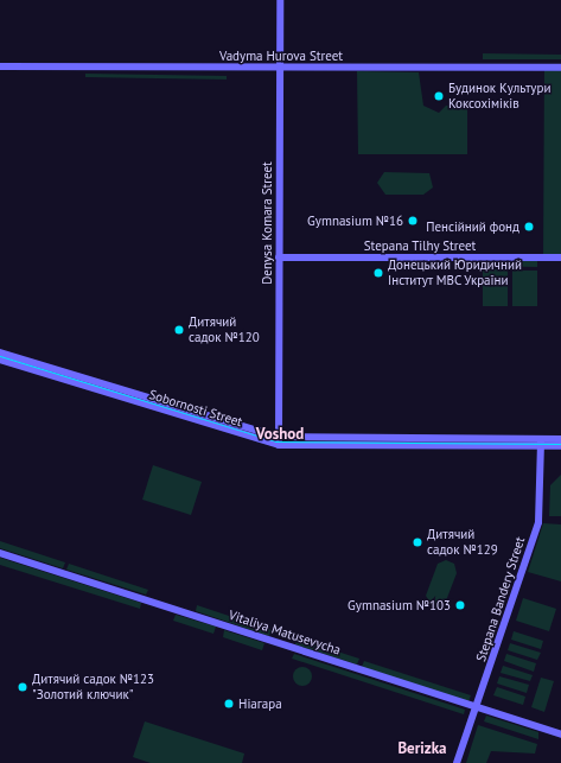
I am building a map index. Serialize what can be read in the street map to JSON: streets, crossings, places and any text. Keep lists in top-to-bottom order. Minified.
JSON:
{"streets":{"street":["Vadyma Hurova Street","Denysa Komara Street","Stepana Tilhy Street","Sobornosti Street","Stepana Bandery Street","Vitaliya Matusevycha"]},"crossings":[["Vadyma Hurova Street","Denysa Komara Street"],["Denysa Komara Street","Stepana Tilhy Street"],["Denysa Komara Street","Sobornosti Street"],["Sobornosti Street","Stepana Bandery Street"],["Stepana Bandery Street","Vitaliya Matusevycha"]],"districts":["Voshod","Berizka"],"places":["Будинок Культури Коксохіміків","Gymnasium №16","Пенсійний фонд","Донецький Юридичний Інститут МВС України","Дитячий садок №120","Дитячий садок №129","Gymnasium №103","Дитячий садок №123 \"Золотий ключик\"","Ніагара"]}
